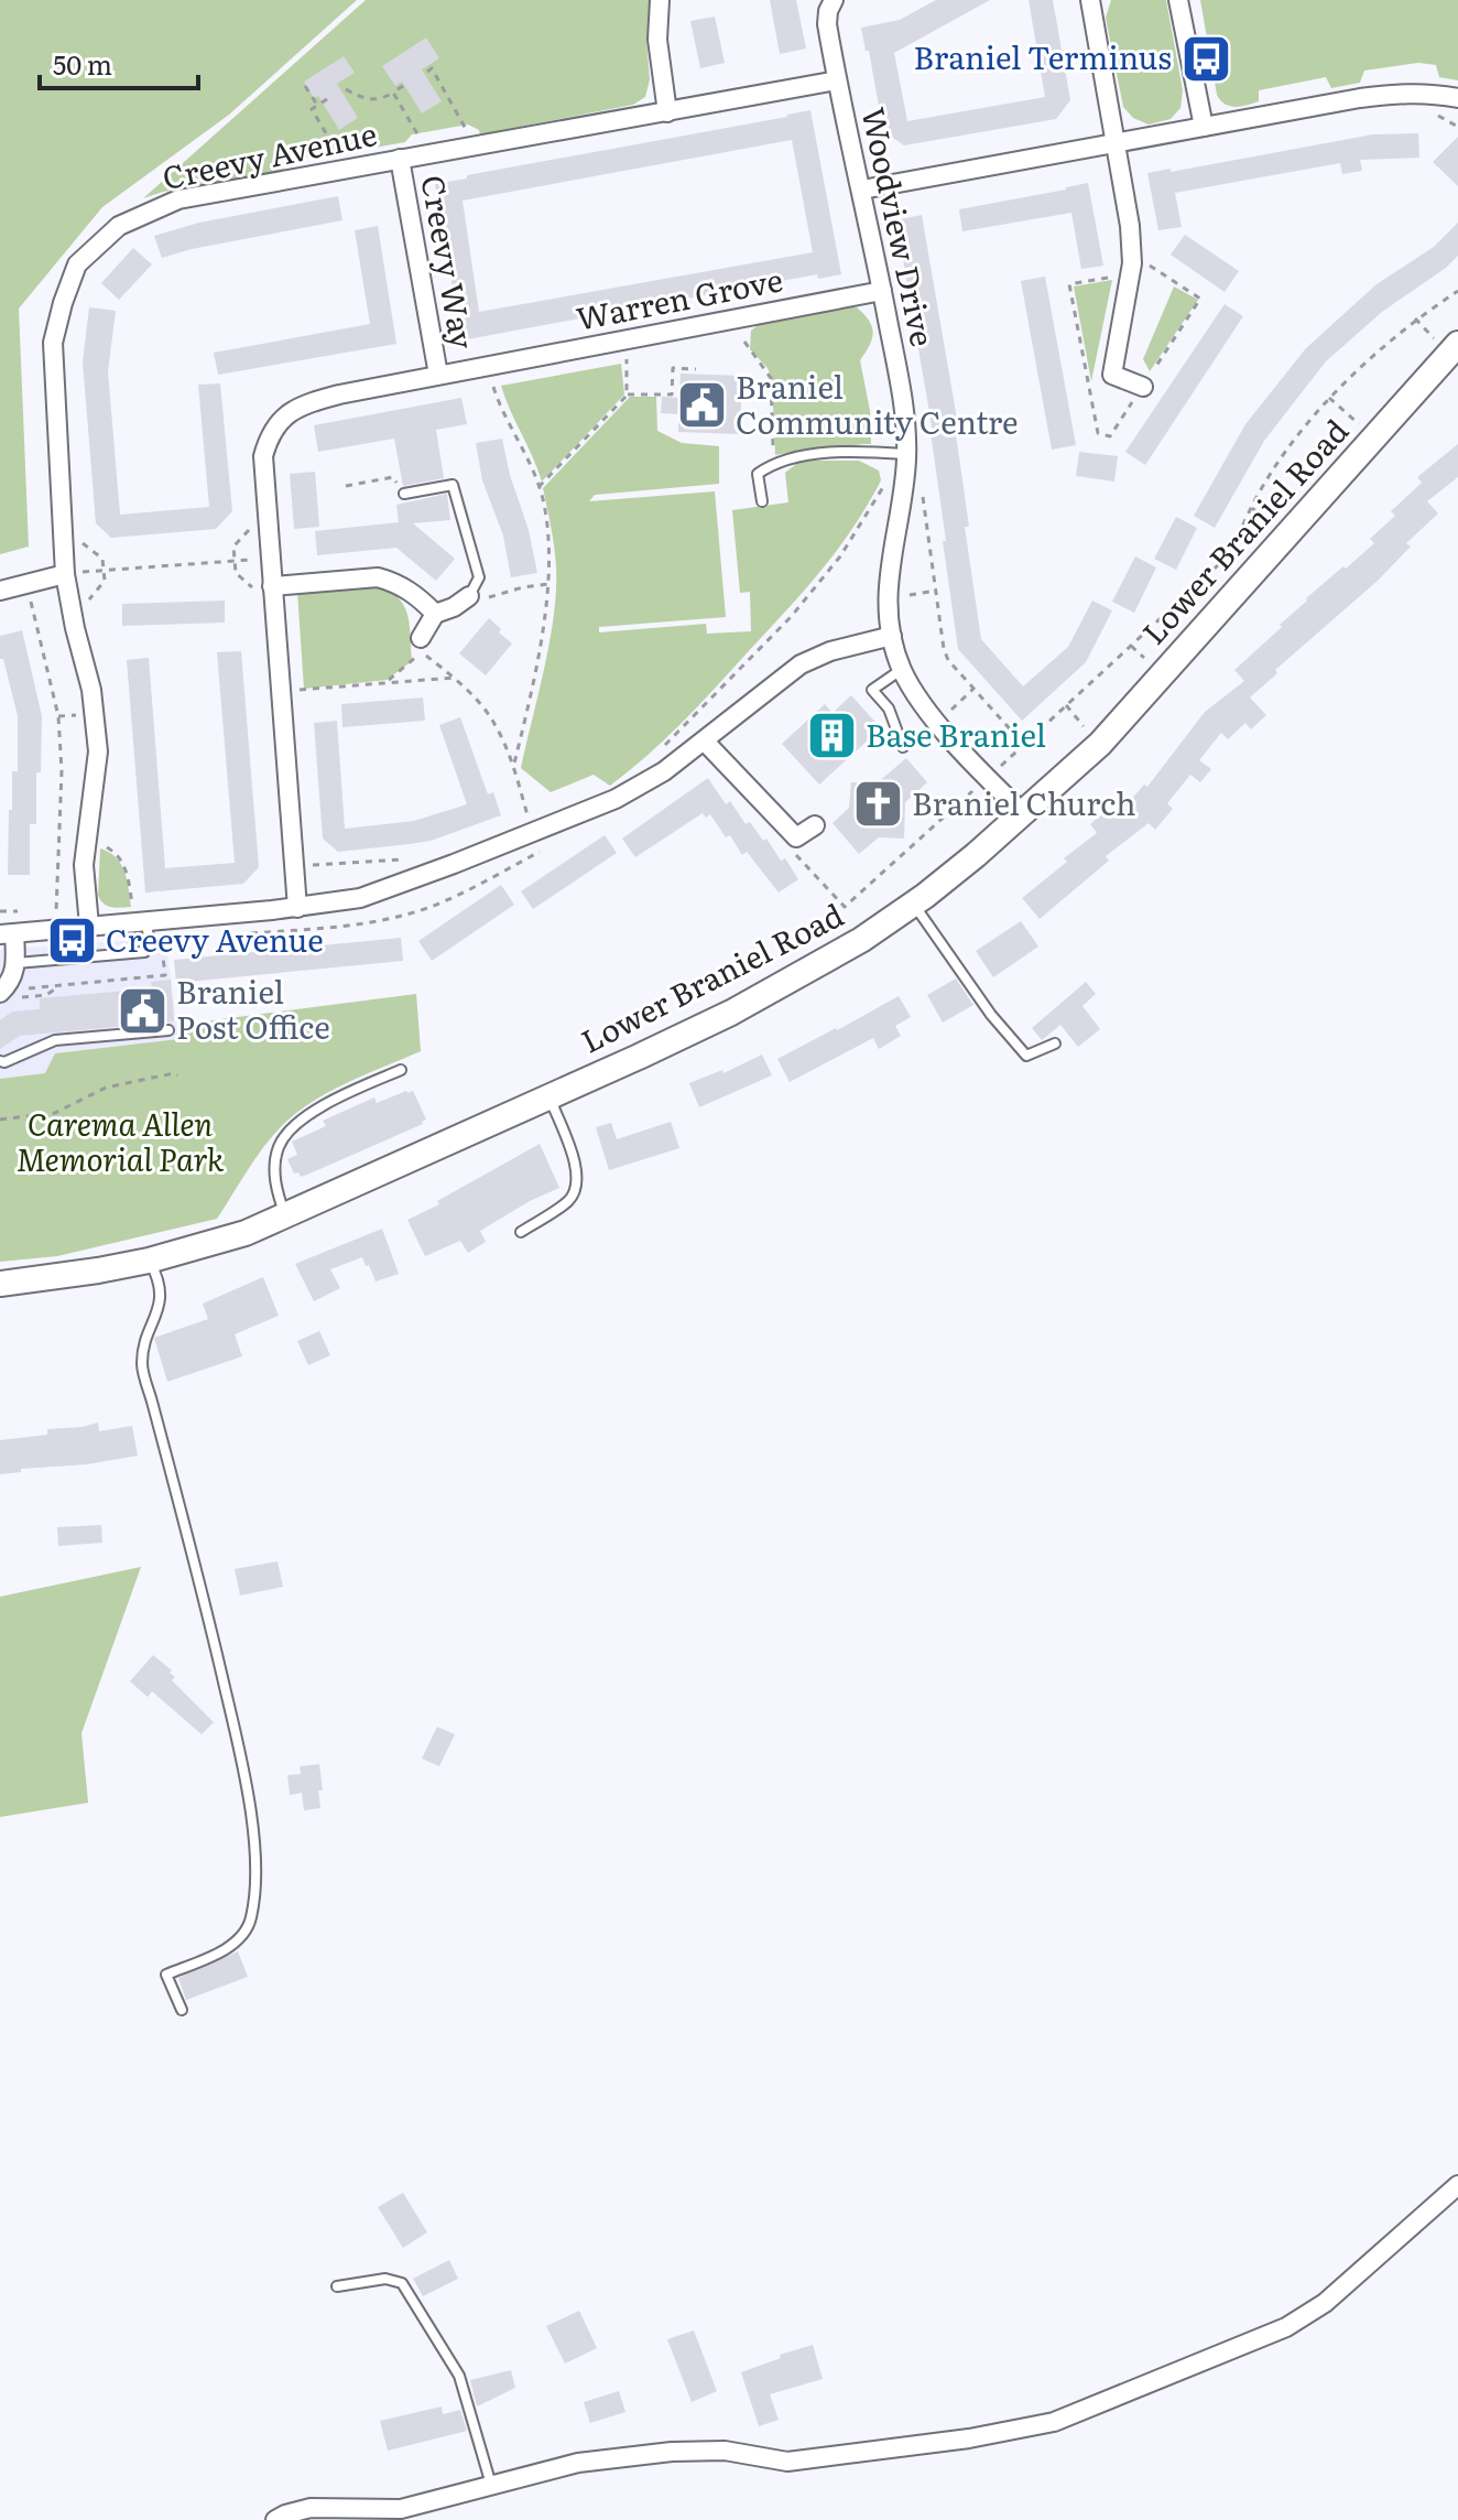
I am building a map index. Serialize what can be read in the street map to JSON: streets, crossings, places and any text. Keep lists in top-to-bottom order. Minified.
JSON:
{"streets":{"street":["Creevy Avenue","Woodview Drive","Creevy Way","Warren Grove","Lower Braniel Road"]},"crossings":[["Creevy Avenue","Woodview Drive"],["Creevy Avenue","Creevy Way"],["Woodview Drive","Warren Grove"],["Woodview Drive","Lower Braniel Road"],["Creevy Way","Warren Grove"]],"parks":["Carema Allen Memorial Park"],"places":{"bus stop":["Braniel Terminus","Creevy Avenue"],"public building":["Braniel Community Centre","Braniel Post Office"],"building":["Base Braniel"],"church":["Braniel Church"]},"scale_bar":"50 m"}
